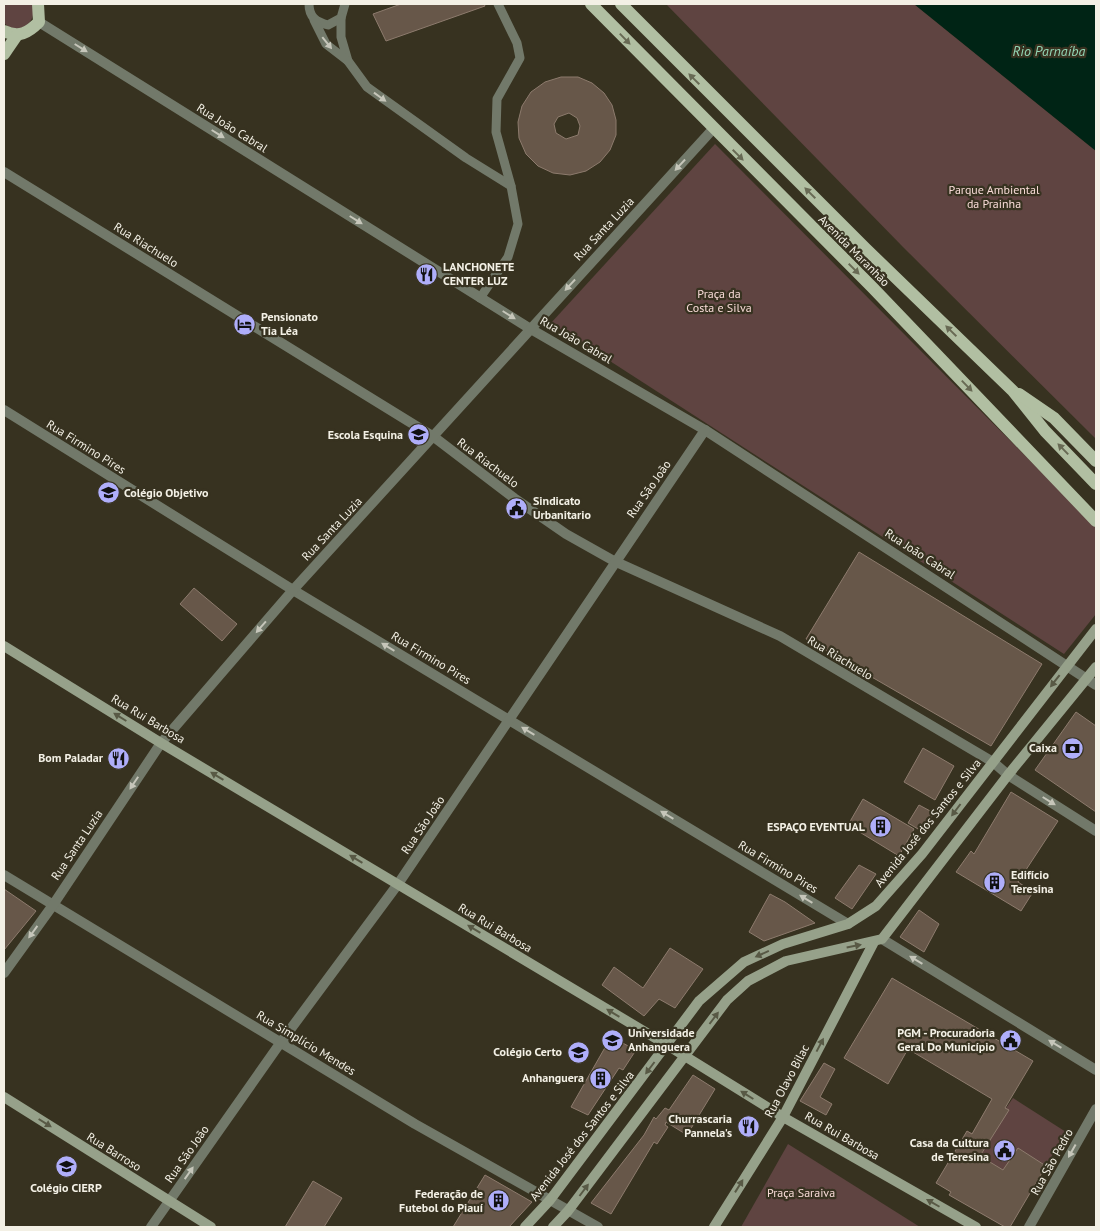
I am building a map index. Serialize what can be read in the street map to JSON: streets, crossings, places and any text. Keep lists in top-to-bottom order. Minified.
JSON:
{"streets":{"main road":["Avenida Maranhão"],"street":["Rua João Cabral","Rua Santa Luzia","Rua Riachuelo","Rua Firmino Pires","Rua São João","Rua Rui Barbosa","Avenida José dos Santos e Silva","Rua Simplício Mendes","Rua Olavo Bilac","Rua Barroso","Rua São Pedro"]},"crossings":[["Rua João Cabral","Rua Santa Luzia"],["Rua João Cabral","Rua São João"],["Rua João Cabral","Avenida José dos Santos e Silva"],["Rua Santa Luzia","Rua Riachuelo"],["Rua Santa Luzia","Avenida Maranhão"],["Rua Santa Luzia","Rua Firmino Pires"],["Rua Santa Luzia","Rua Rui Barbosa"],["Rua Santa Luzia","Rua Simplício Mendes"],["Rua Riachuelo","Rua São João"],["Rua Riachuelo","Avenida José dos Santos e Silva"],["Rua Firmino Pires","Rua São João"],["Rua Firmino Pires","Avenida José dos Santos e Silva"],["Rua São João","Rua Rui Barbosa"],["Rua São João","Rua Simplício Mendes"],["Rua São João","Rua Barroso"],["Rua Rui Barbosa","Avenida José dos Santos e Silva"],["Rua Rui Barbosa","Rua Olavo Bilac"],["Avenida José dos Santos e Silva","Rua Simplício Mendes"]],"one_way":["Rua João Cabral","Rua Santa Luzia","Rua Firmino Pires","Rua Rui Barbosa","Rua Olavo Bilac","Rua Barroso","Rua São Pedro"],"water":["Rio Parnaíba"],"parks":["Parque Ambiental da Prainha","Praça da Costa e Silva","Praça Saraiva"],"places":{"restaurant":["LANCHONETE CENTER LUZ","Bom Paladar","Churrascaria Pannela's"],"hotel":["Pensionato Tia Léa"],"school or university":["Escola Esquina","Colégio Objetivo","Universidade Anhanguera","Colégio Certo","Colégio CIERP"],"public building":["Sindicato Urbanitario","PGM - Procuradoria Geral Do Município","Casa da Cultura de Teresina"],"bank":["Caixa"],"building":["ESPAÇO EVENTUAL","Edifício Teresina","Anhanguera","Federação de Futebol do Piauí"]}}
